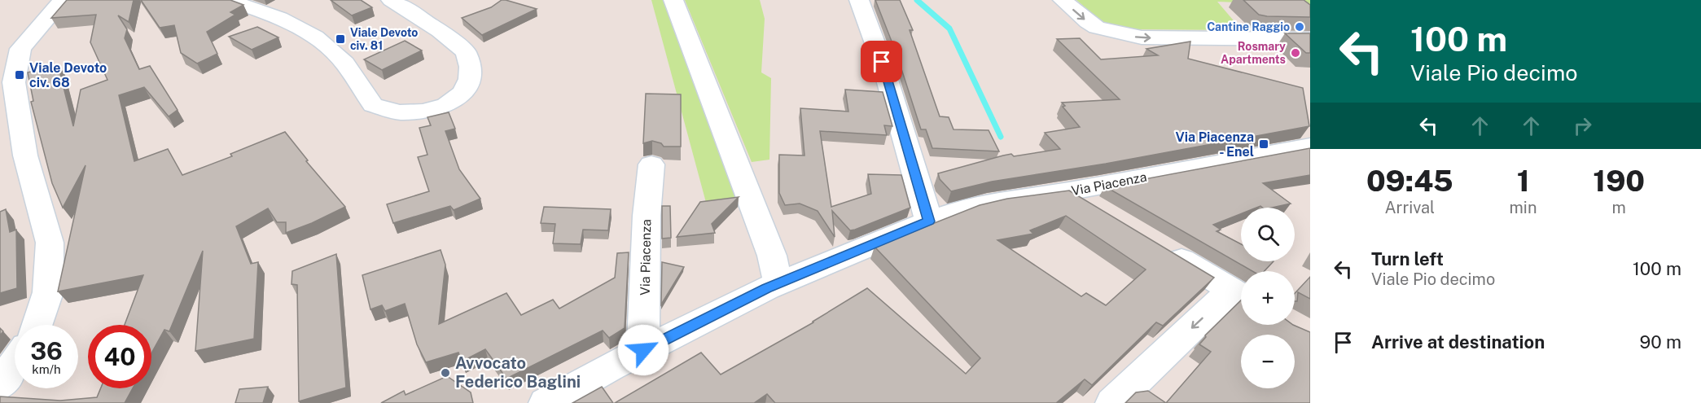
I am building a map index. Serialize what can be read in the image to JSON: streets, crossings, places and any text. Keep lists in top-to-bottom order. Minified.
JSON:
{"streets":{"street":["Via Piacenza"]},"places":{"other":["Cantine Raggio","Rosmary Apartments","Avvocato Federico Baglini"],"transit":["Viale Devoto civ. 81","Viale Devoto civ. 68","Via Piacenza - Enel"]},"page":{"turn":["100 m","Viale Pio decimo"],"eta":["09:45","Arrival","1","min","190","m"],"map_buttons":["+","−"],"list":[{"name":"Turn left","note":"Viale Pio decimo","value":"100 m"},{"name":"Arrive at destination","value":"90 m"}],"speed":"36 km/h","limit":"40"}}
